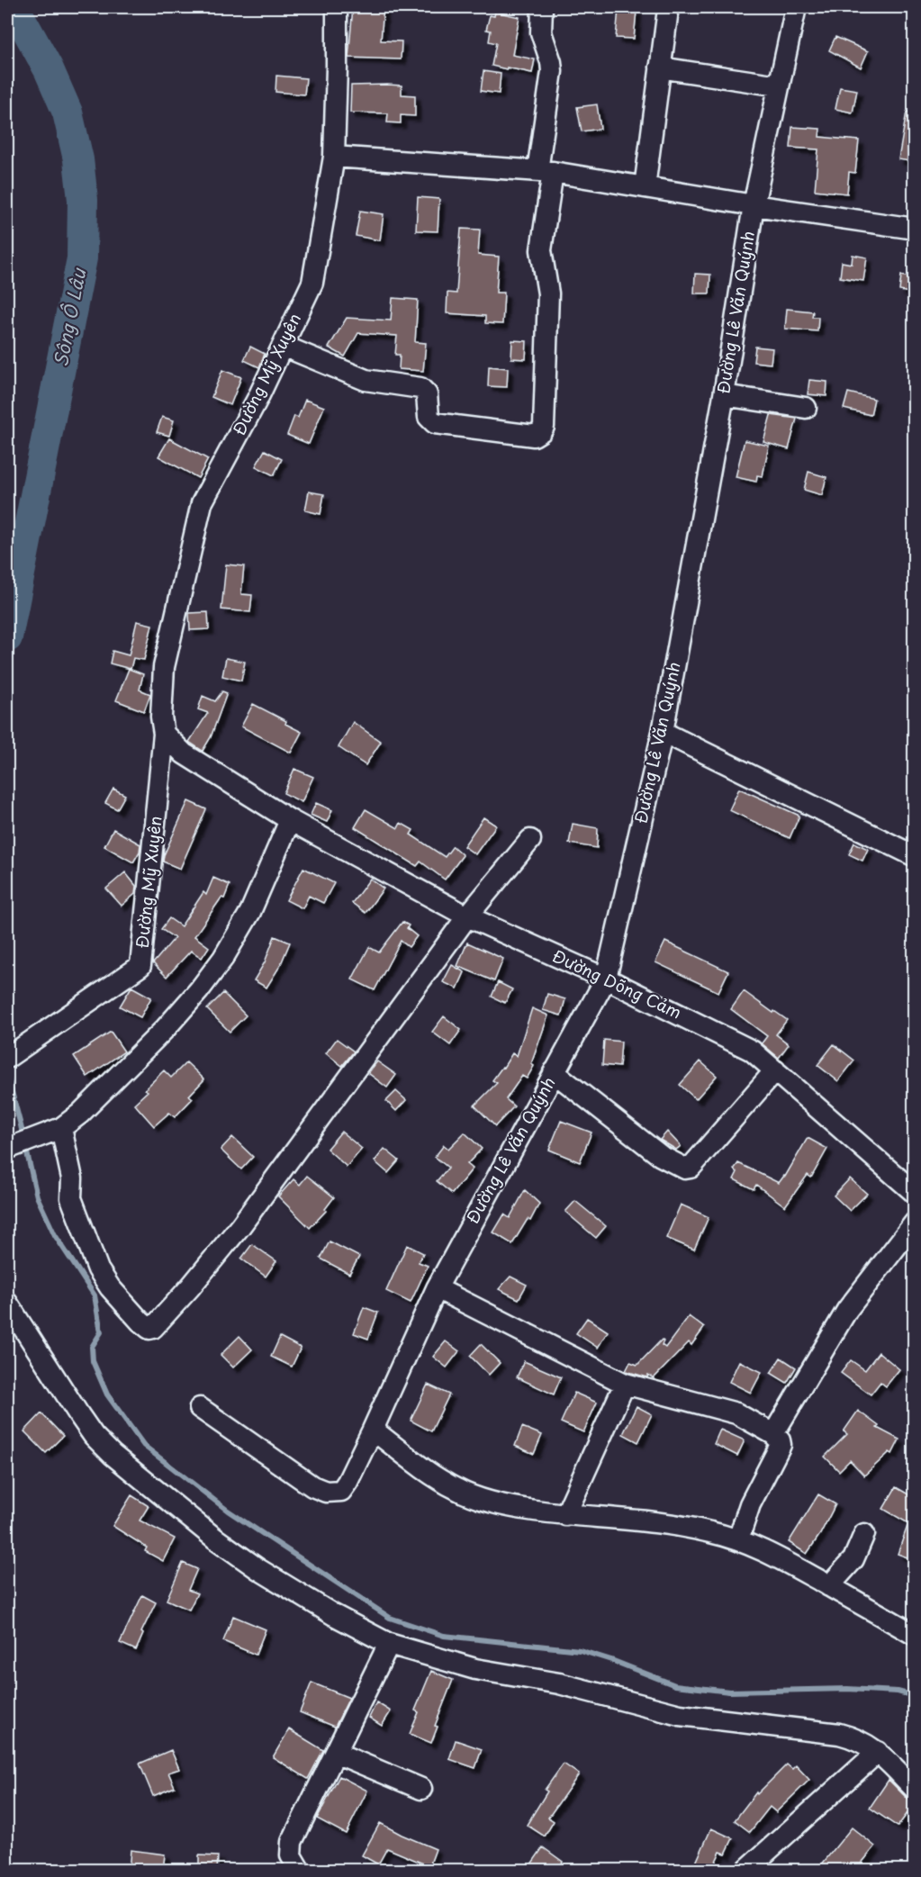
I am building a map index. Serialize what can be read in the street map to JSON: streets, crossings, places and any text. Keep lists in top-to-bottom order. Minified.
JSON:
{"streets":{"street":["Đường Lê Văn Quýnh","Đường Mỹ Xuyên","Đường Dõng Cảm"]},"crossings":[["Đường Lê Văn Quýnh","Đường Dõng Cảm"]],"water":["Sông Ô Lâu"]}
